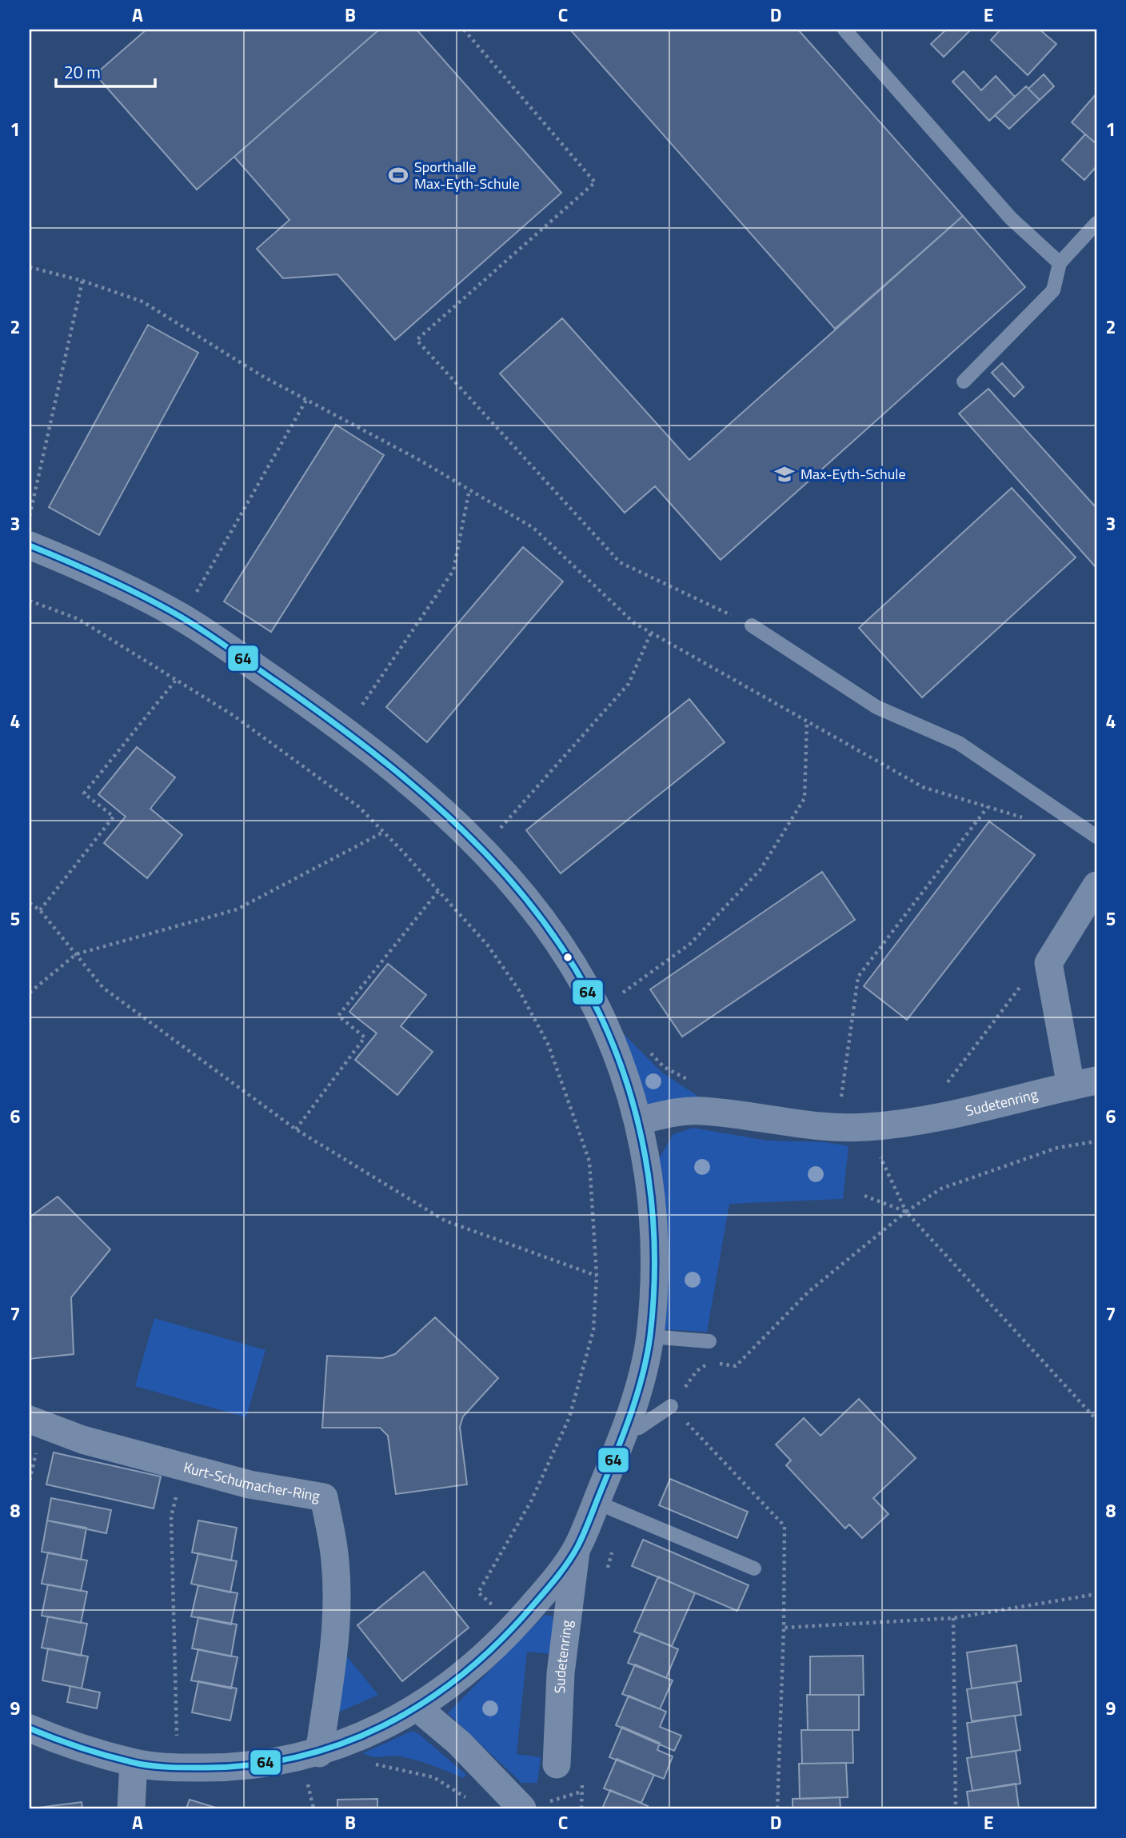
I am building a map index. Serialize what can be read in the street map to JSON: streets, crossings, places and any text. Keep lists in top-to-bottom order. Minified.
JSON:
{"streets":{"street":["Sudetenring","Kurt-Schumacher-Ring"]},"places":{"sports":["Sporthalle Max-Eyth-Schule"],"school or university":["Max-Eyth-Schule"]},"lines":["transit line 64"],"scale_bar":"20 m","grid":{"columns":["A","B","C","D","E"],"rows":["1","2","3","4","5","6","7","8","9"]}}
